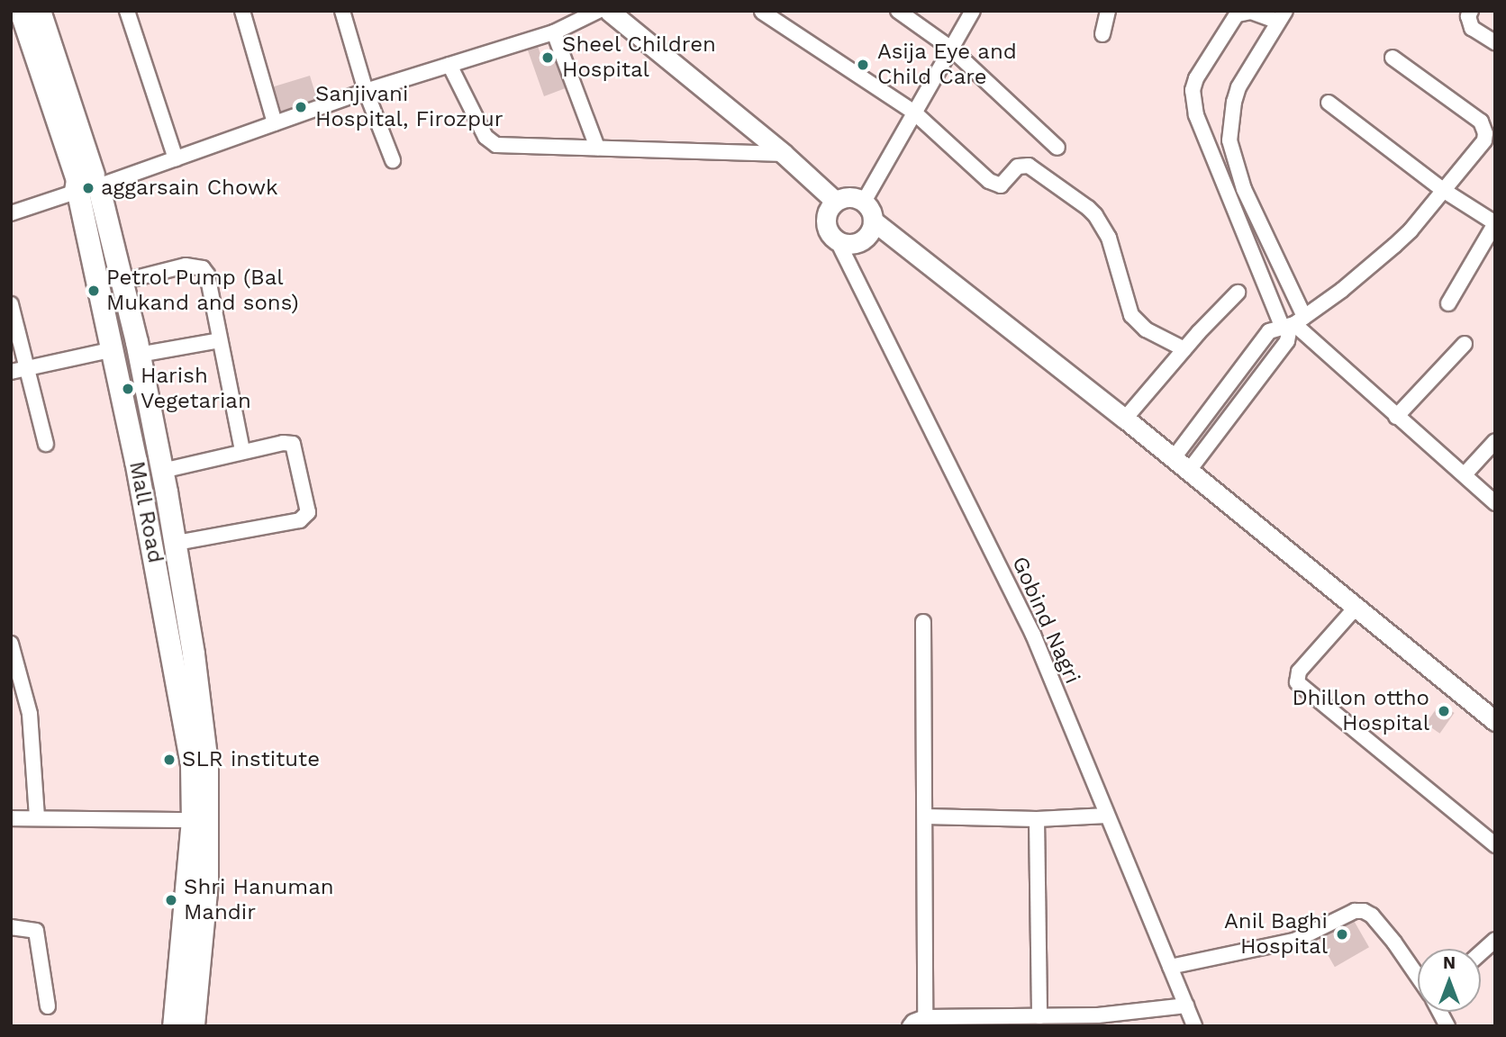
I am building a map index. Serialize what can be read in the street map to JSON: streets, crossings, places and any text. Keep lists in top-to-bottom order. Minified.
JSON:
{"streets":{"highway":["Mall Road"],"street":["Gobind Nagri"]},"places":["Sheel Children Hospital","Asija Eye and Child Care","Sanjivani Hospital, Firozpur","aggarsain Chowk","Petrol Pump (Bal Mukand and sons)","Harish Vegetarian","Dhillon ottho Hospital","SLR institute","Shri Hanuman Mandir","Anil Baghi Hospital"],"north":"top"}
